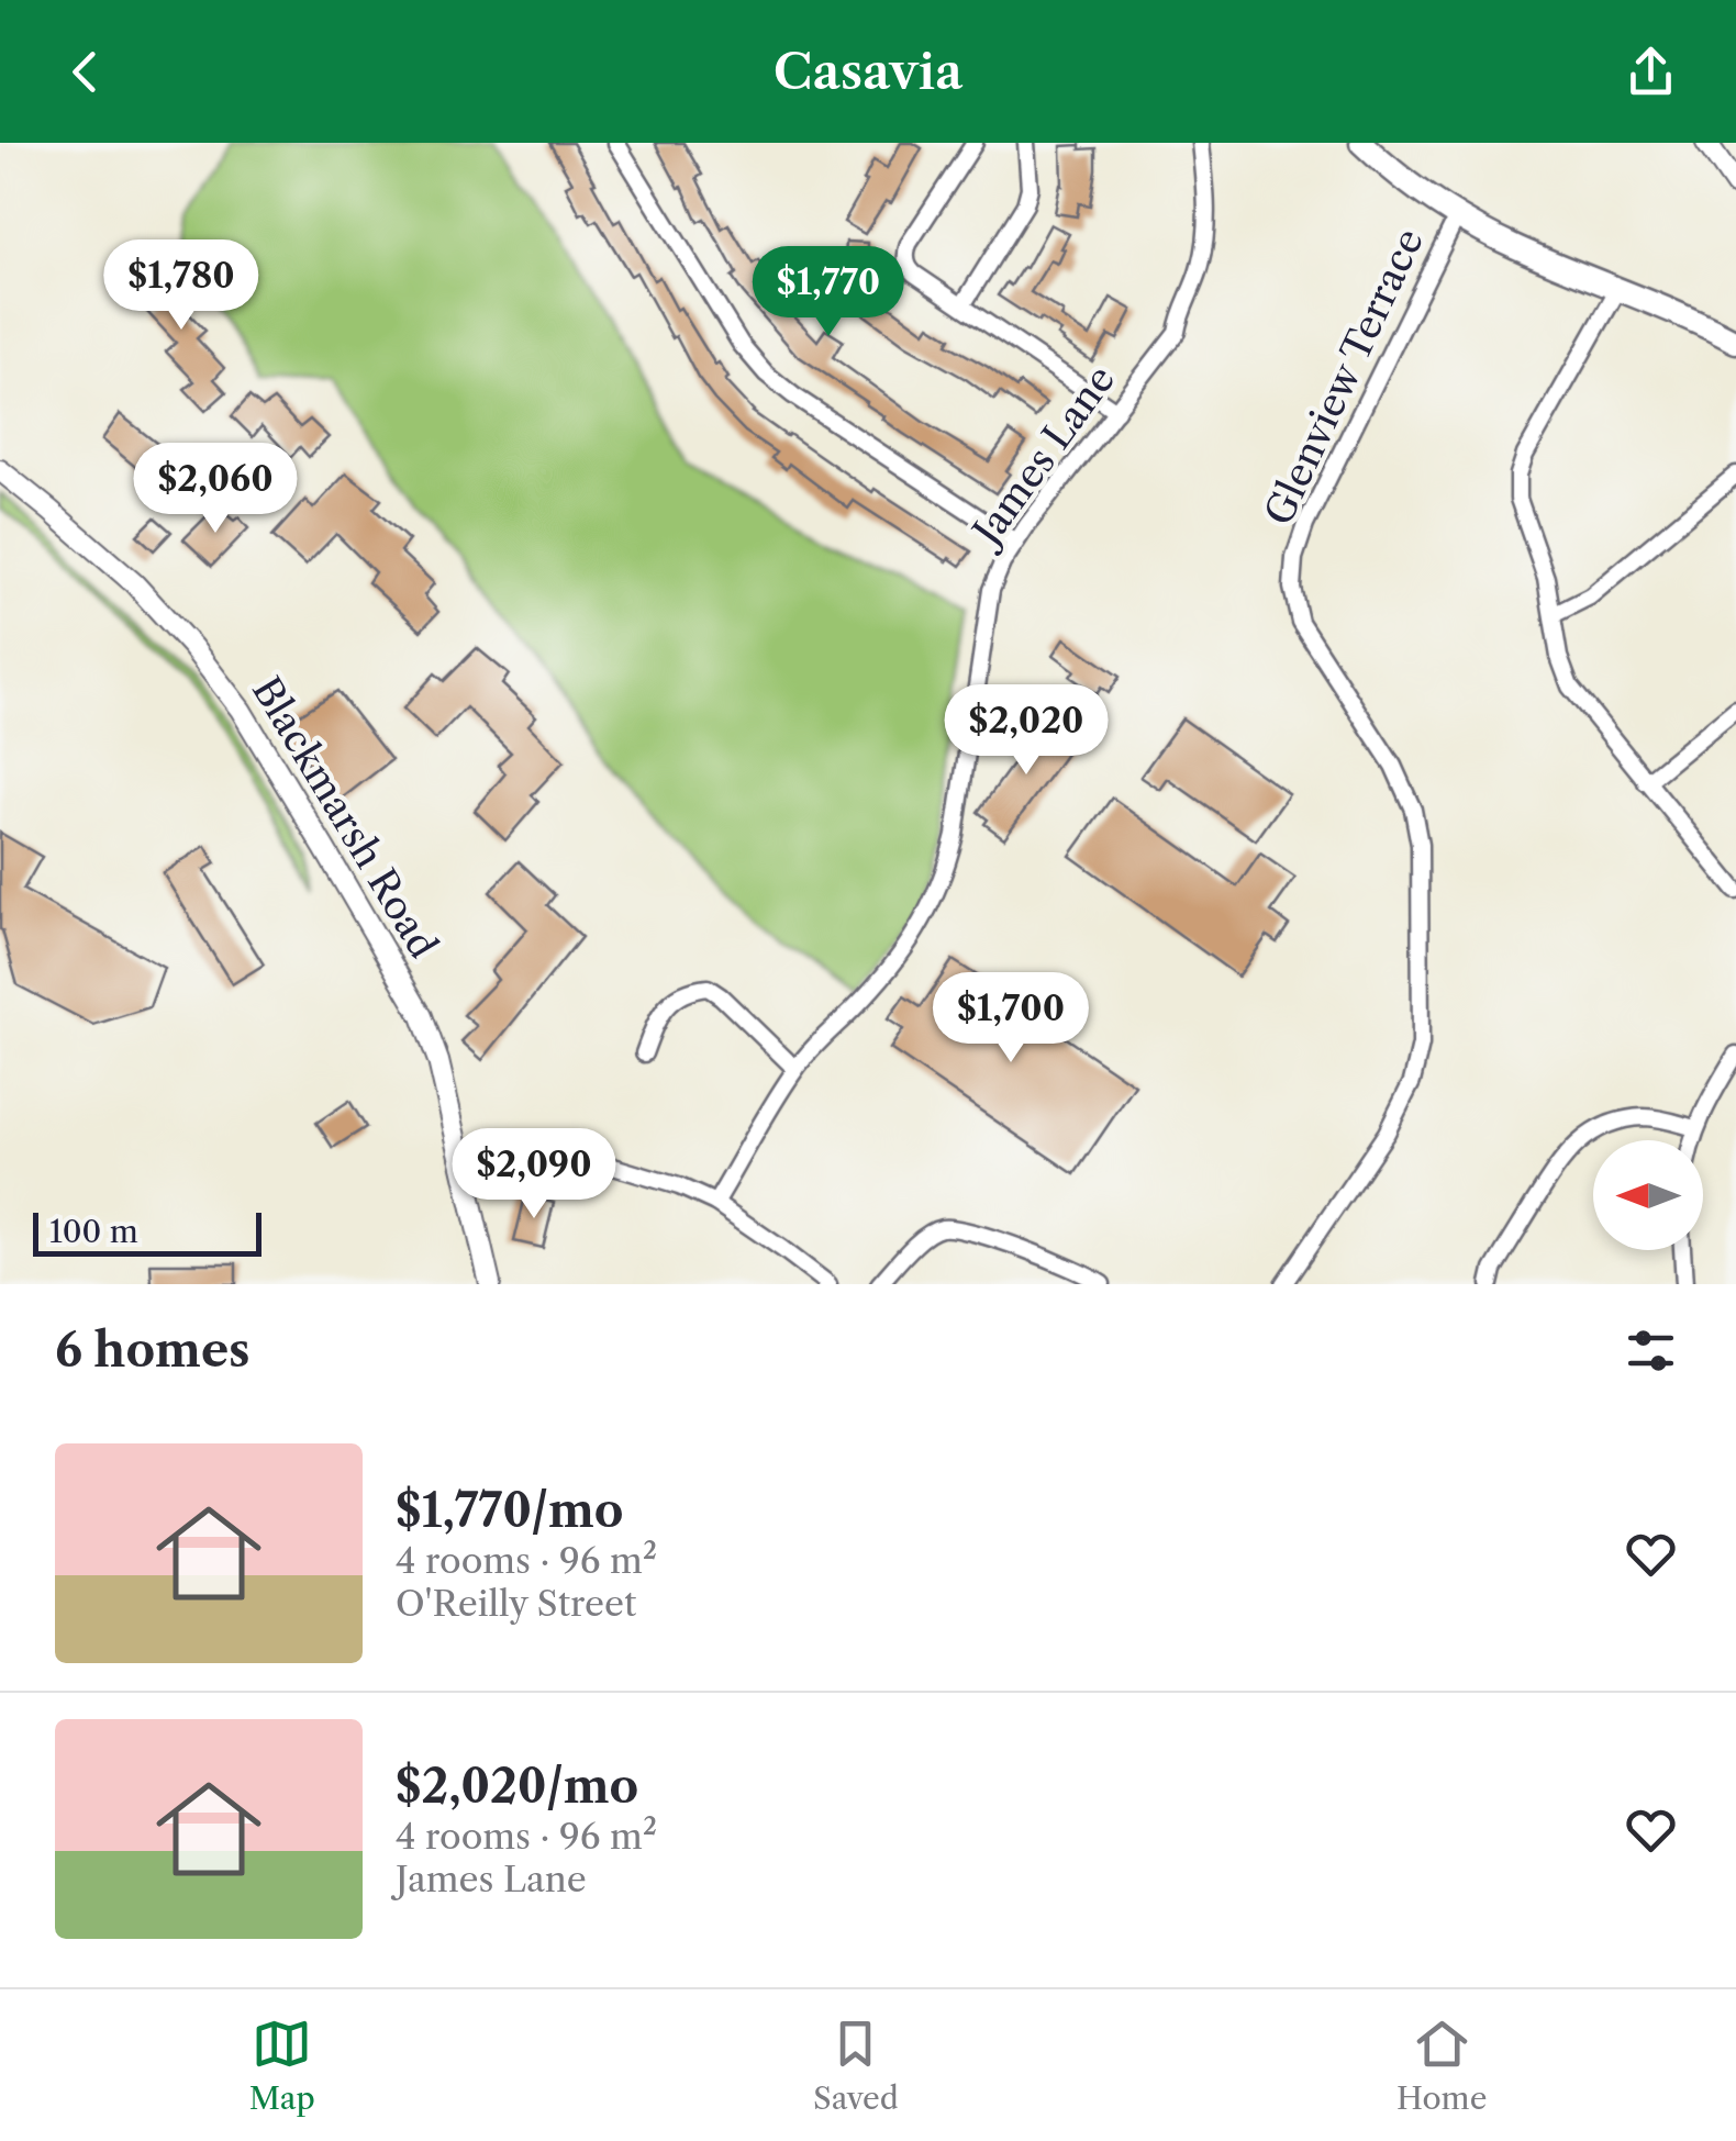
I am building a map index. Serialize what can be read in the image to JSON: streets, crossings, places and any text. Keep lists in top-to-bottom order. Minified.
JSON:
{"streets":{"street":["Glenview Terrace","James Lane","Blackmarsh Road"]},"scale_bar":"100 m","north":"left","page":{"header":"Casavia","price":["$1,780","$1,770","$2,060","$2,020","$1,700","$2,090"],"scale":"100 m","heading":"6 homes","list":[{"name":"$1,770/mo","note":"4 rooms · 96 m² · O'Reilly Street"},{"name":"$2,020/mo","note":"4 rooms · 96 m² · James Lane"}],"tabs":["Map","Saved","Home"]}}
